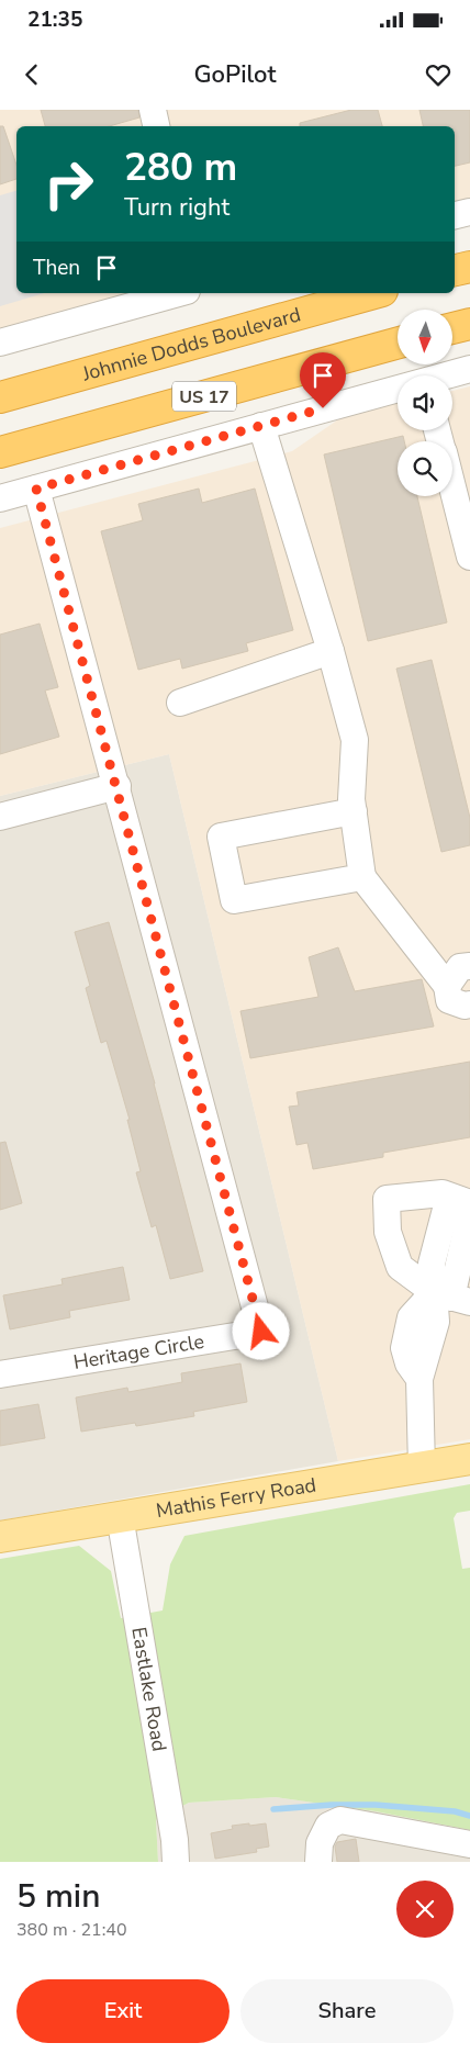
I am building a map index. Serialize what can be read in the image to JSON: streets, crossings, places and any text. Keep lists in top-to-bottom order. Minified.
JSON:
{"streets":{"highway":["Johnnie Dodds Boulevard","US 17"],"main road":["Mathis Ferry Road"],"street":["Heritage Circle","Eastlake Road"]},"crossings":[["Mathis Ferry Road","Eastlake Road"]],"north":"bottom","page":{"status":"21:35","header":"GoPilot","turn":["280 m","Turn right"],"then":"Then","heading":["5 min","380 m · 21:40"],"buttons":["Exit","Share"]}}
